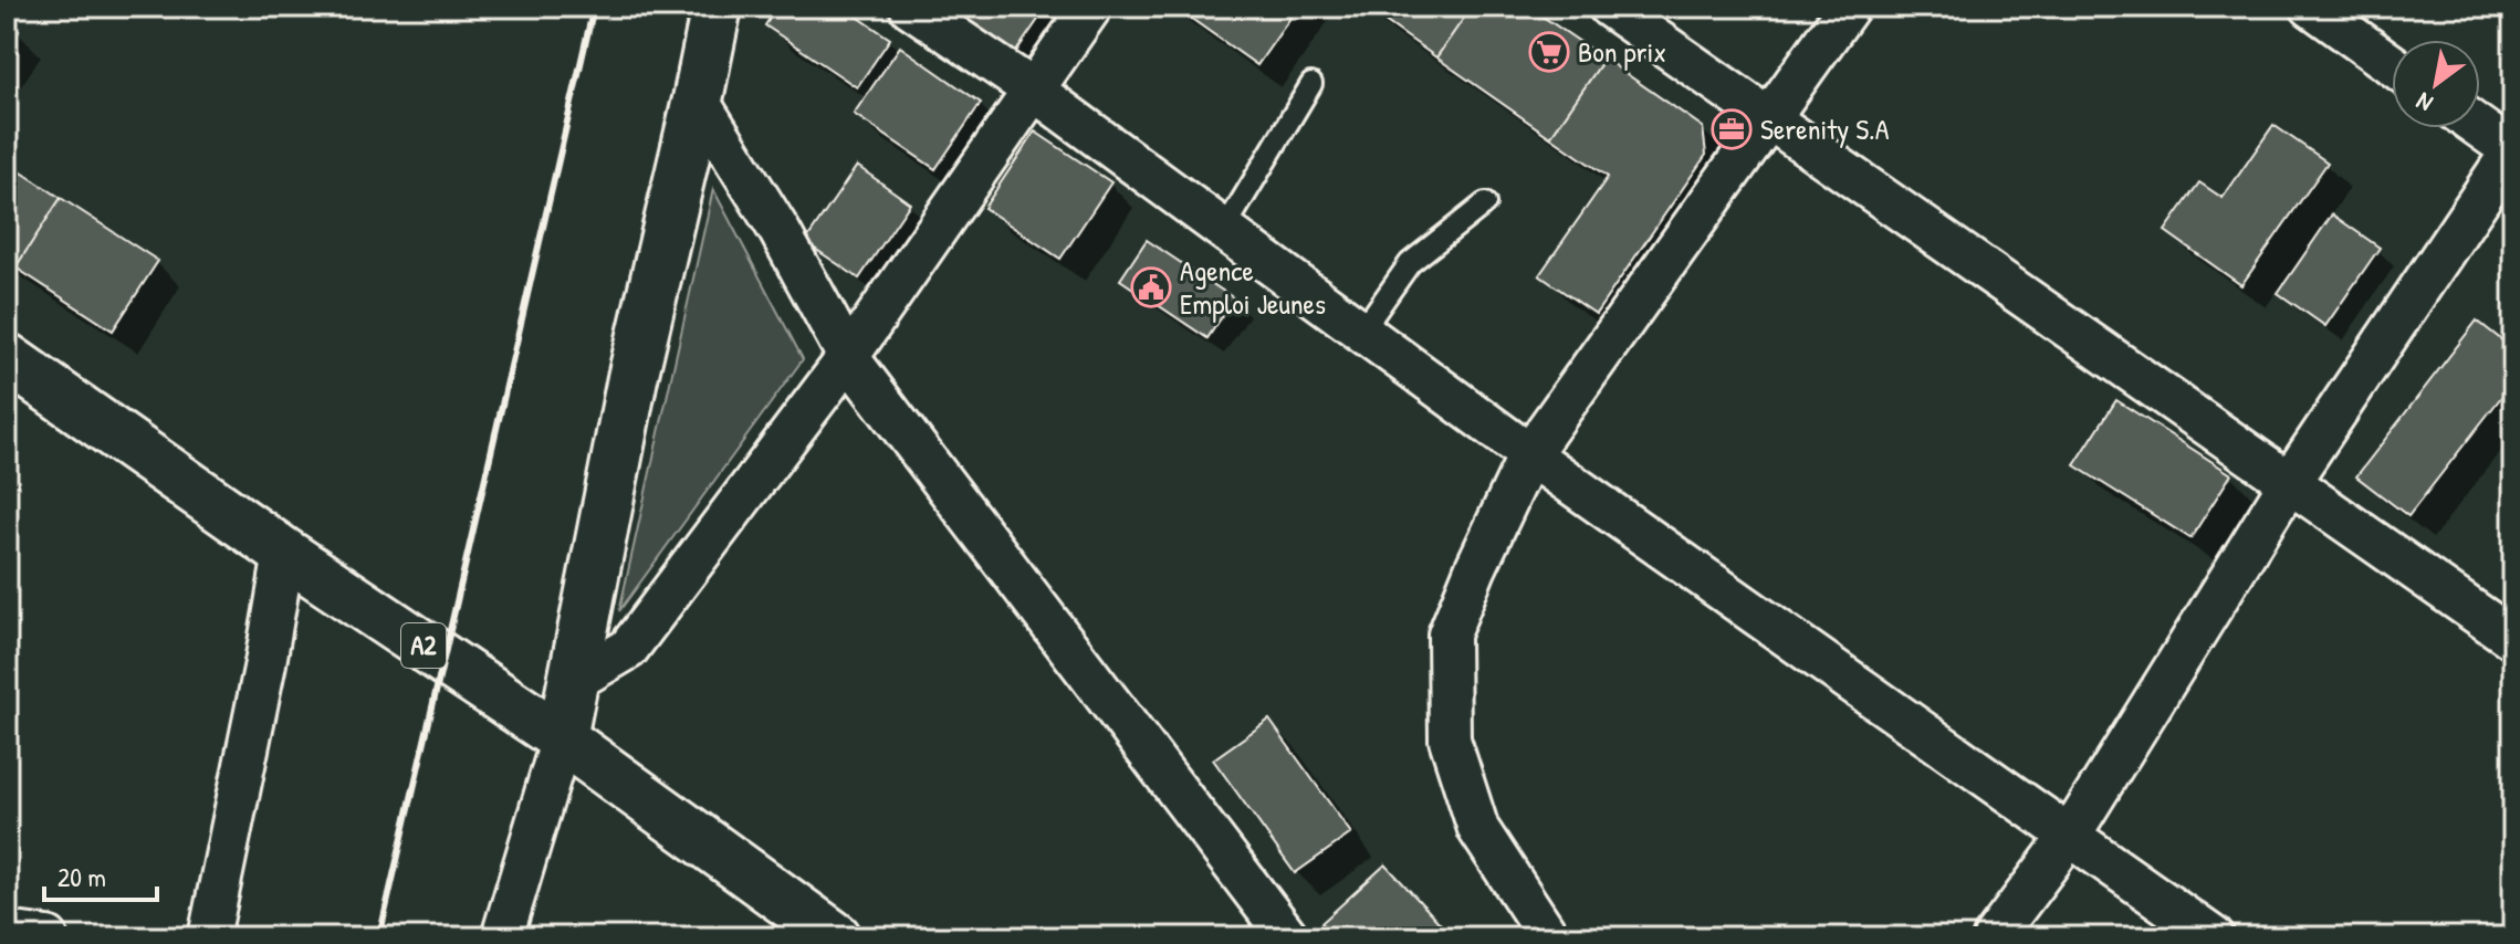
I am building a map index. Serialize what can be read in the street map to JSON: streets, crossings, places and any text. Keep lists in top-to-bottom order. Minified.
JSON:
{"streets":{"main road":["A2"]},"places":{"supermarket":["Bon prix"],"office":["Serenity S.A"],"public building":["Agence Emploi Jeunes"]},"scale_bar":"20 m","north":"bottom left"}
